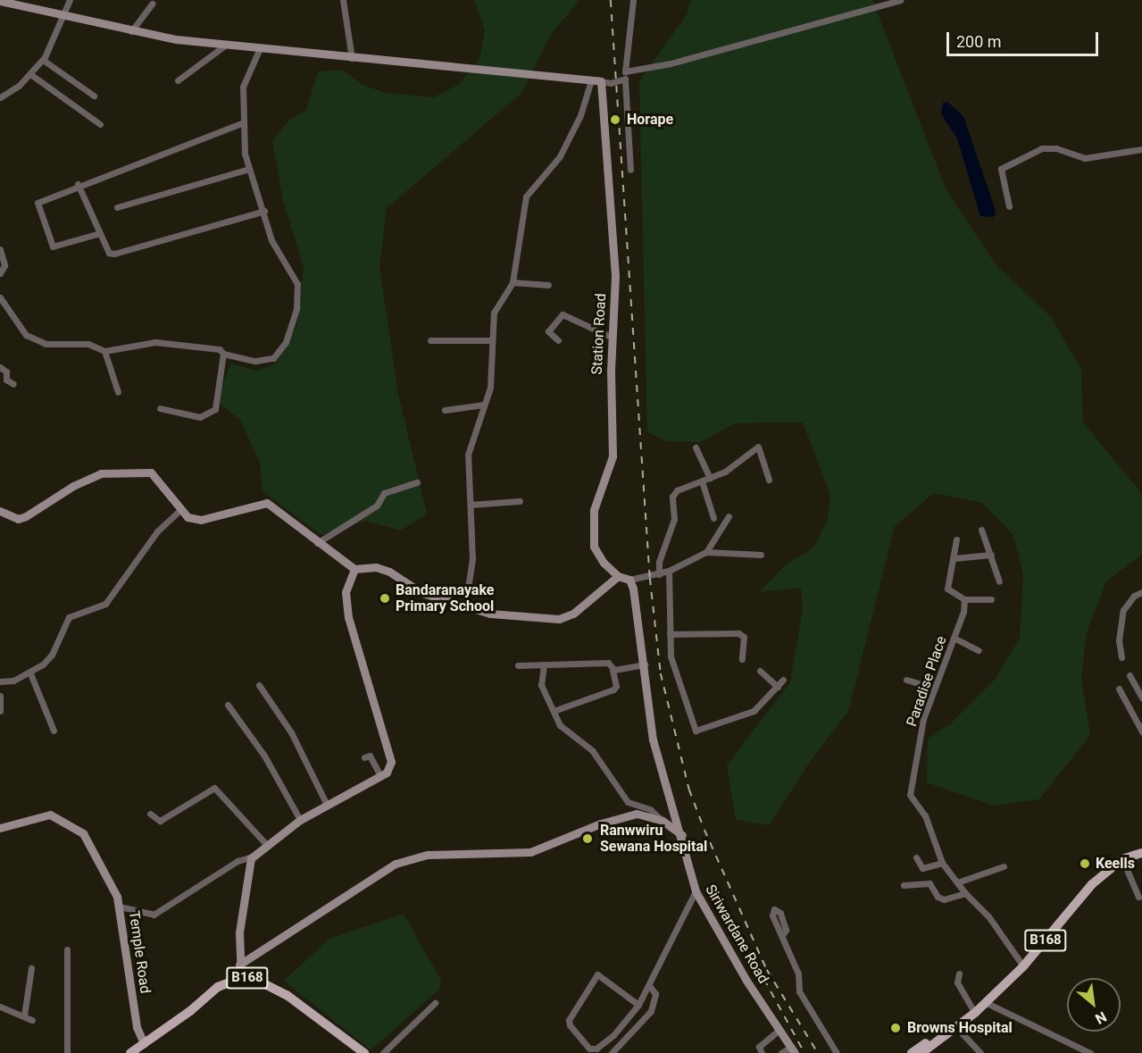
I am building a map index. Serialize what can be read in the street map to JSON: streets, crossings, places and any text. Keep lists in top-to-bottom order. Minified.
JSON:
{"streets":{"main road":["B168"],"street":["Station Road","Paradise Place","Siriwardane Road","Temple Road"]},"crossings":[["Paradise Place","B168"],["B168","Temple Road"]],"places":["Horape","Bandaranayake Primary School","Ranwwiru Sewana Hospital","Keells","Browns Hospital"],"scale_bar":"200 m","north":"bottom right"}
